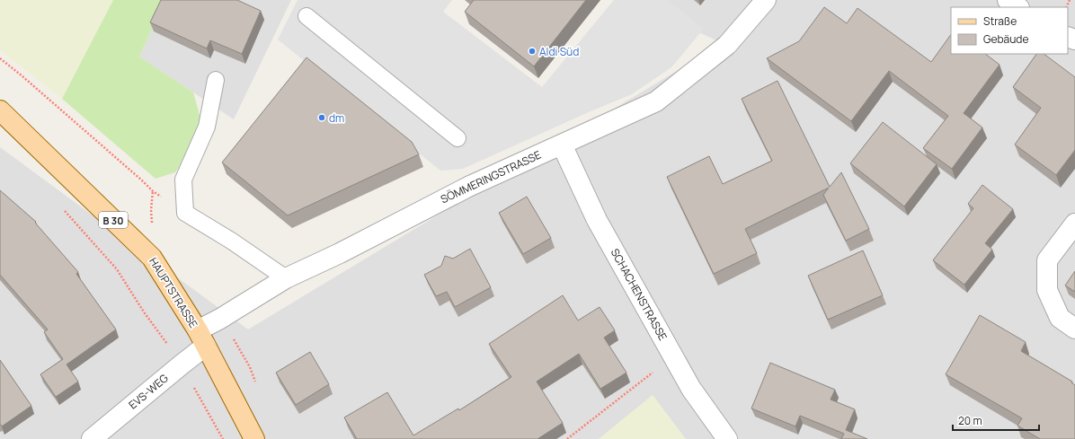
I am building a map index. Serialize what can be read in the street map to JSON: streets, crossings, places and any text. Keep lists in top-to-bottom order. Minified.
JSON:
{"streets":{"main road":["B 30","HAUPTSTRASSE"],"street":["SÖMMERINGSTRASSE","SCHACHENSTRASSE","EVS-WEG"]},"crossings":[["SÖMMERINGSTRASSE","HAUPTSTRASSE"],["SÖMMERINGSTRASSE","SCHACHENSTRASSE"],["SÖMMERINGSTRASSE","EVS-WEG"],["HAUPTSTRASSE","EVS-WEG"]],"places":["Aldi Süd","dm"],"legend":["Straße","Gebäude"],"scale_bar":"20 m"}
